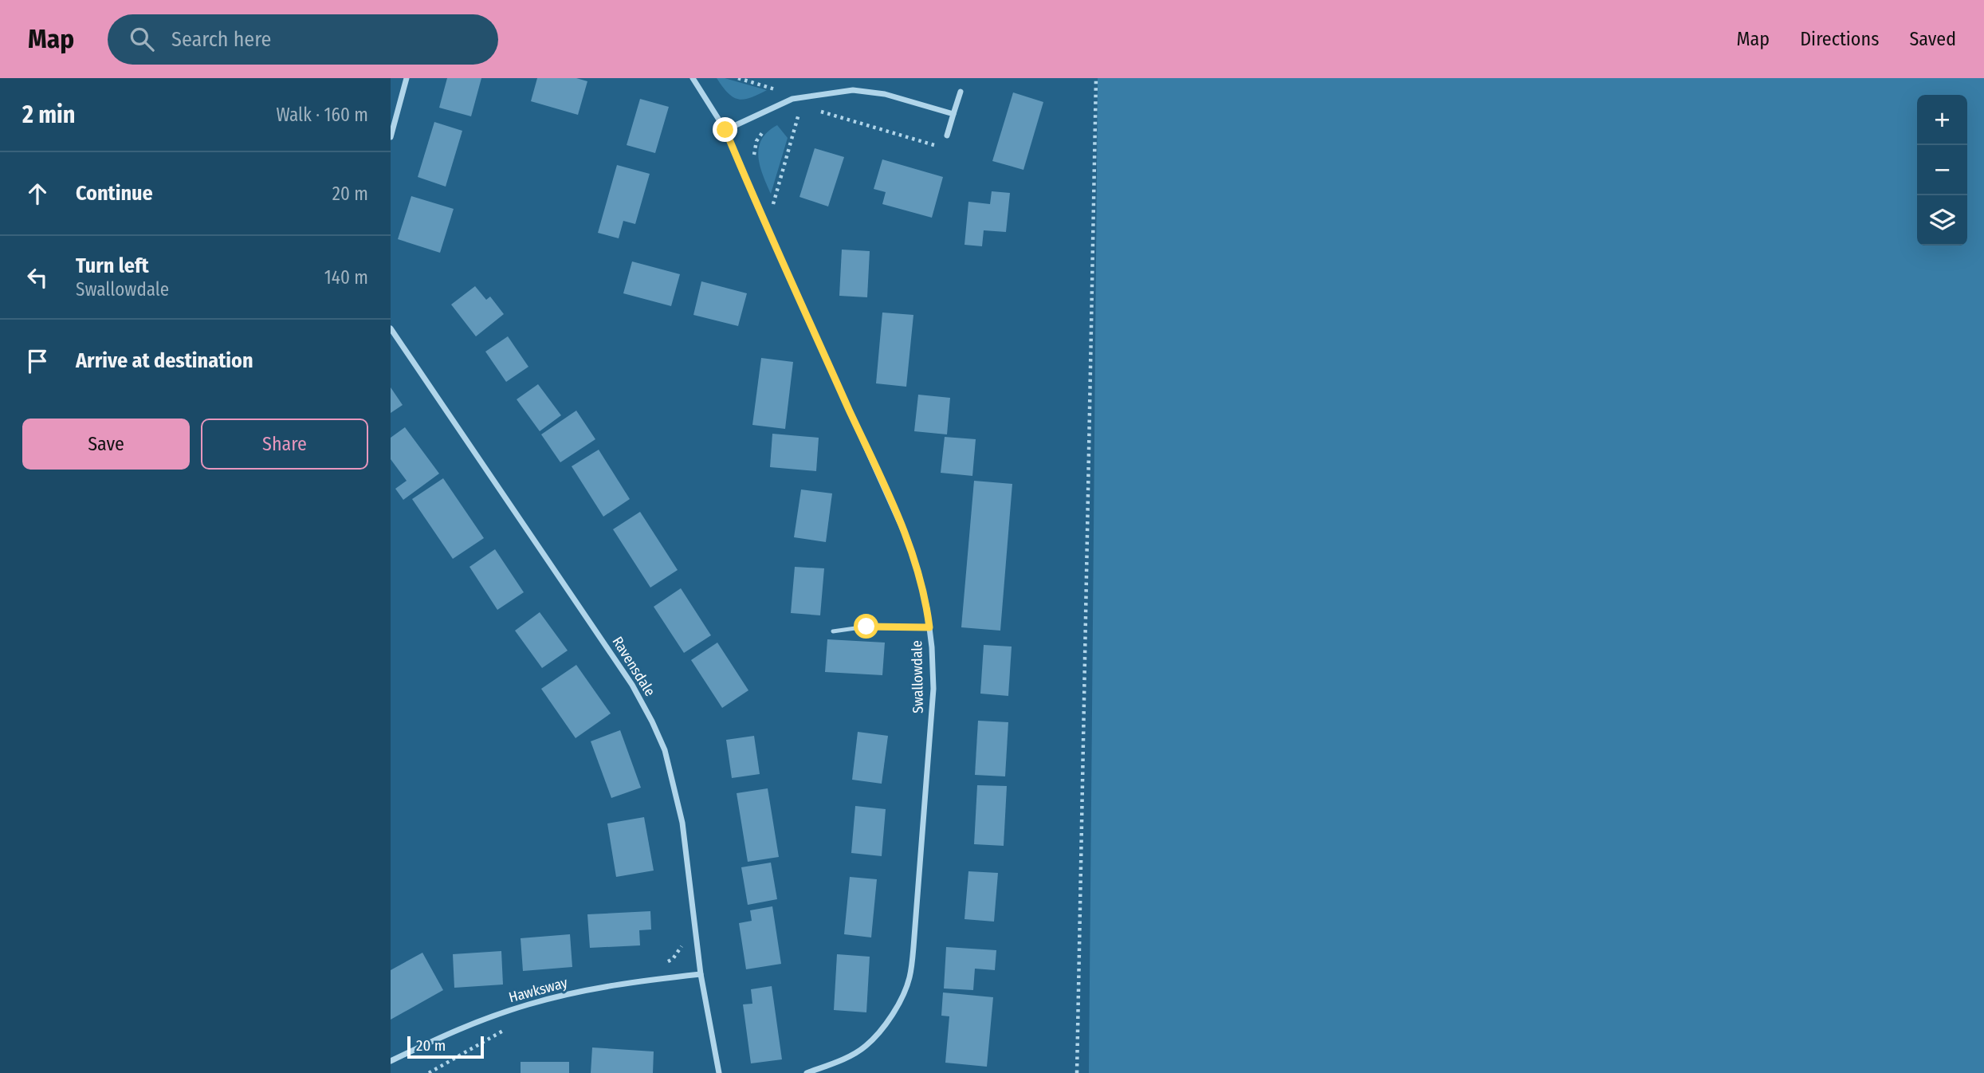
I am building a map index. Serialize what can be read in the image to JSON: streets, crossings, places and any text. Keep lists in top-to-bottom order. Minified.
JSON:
{"streets":{"street":["Ravensdale","Swallowdale","Hawksway"]},"crossings":[["Ravensdale","Hawksway"]],"scale_bar":"20 m","page":{"header":"Map","search":"Search here","nav":["Map","Directions","Saved"],"heading":["2 min","Walk · 160 m"],"map_buttons":["+","−"],"list":[["Continue","20 m"],["Turn left","Swallowdale","140 m"],"Arrive at destination"],"buttons":["Save","Share"],"scale":"20 m"}}
